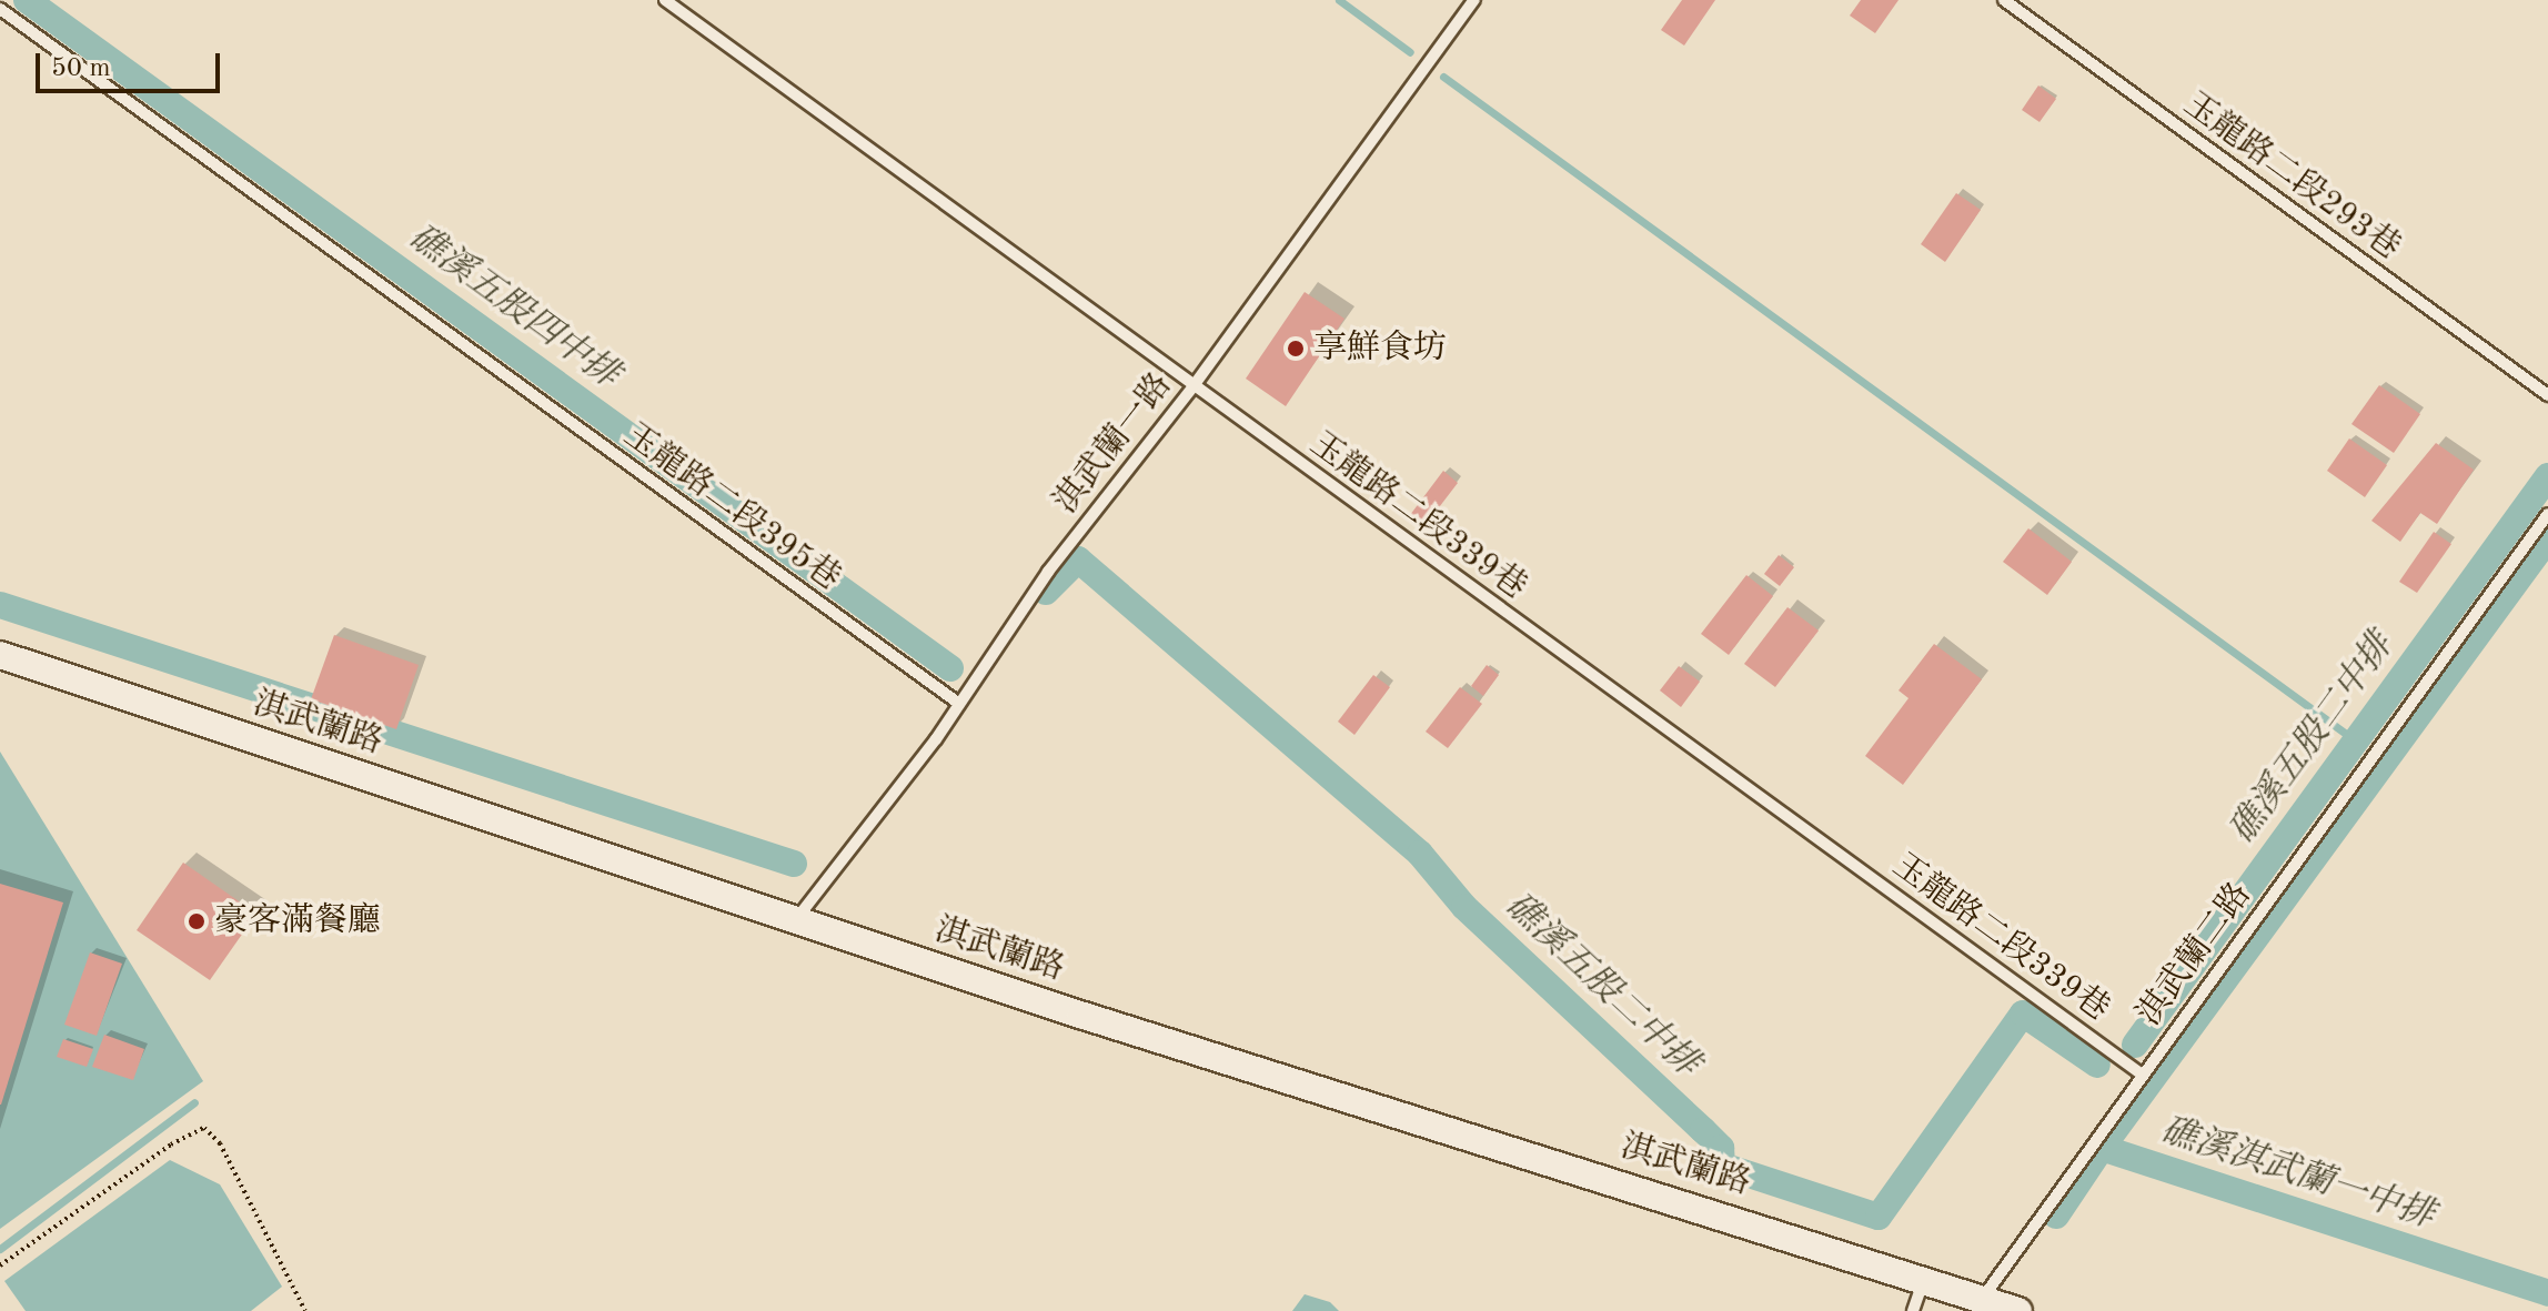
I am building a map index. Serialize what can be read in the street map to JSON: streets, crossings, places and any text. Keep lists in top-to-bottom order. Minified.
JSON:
{"streets":{"street":["淇武蘭路"],"lane":["玉龍路二段293巷","淇武蘭一路","玉龍路二段395巷","玉龍路二段339巷","淇武蘭二路"]},"crossings":[["淇武蘭一路","玉龍路二段395巷"],["淇武蘭一路","玉龍路二段339巷"],["淇武蘭一路","淇武蘭路"],["玉龍路二段339巷","淇武蘭二路"],["淇武蘭路","淇武蘭二路"]],"water":["礁溪五股四中排","礁溪五股二中排","礁溪淇武蘭一中排"],"places":["享鮮食坊","豪客滿餐廳"],"scale_bar":"50 m"}
